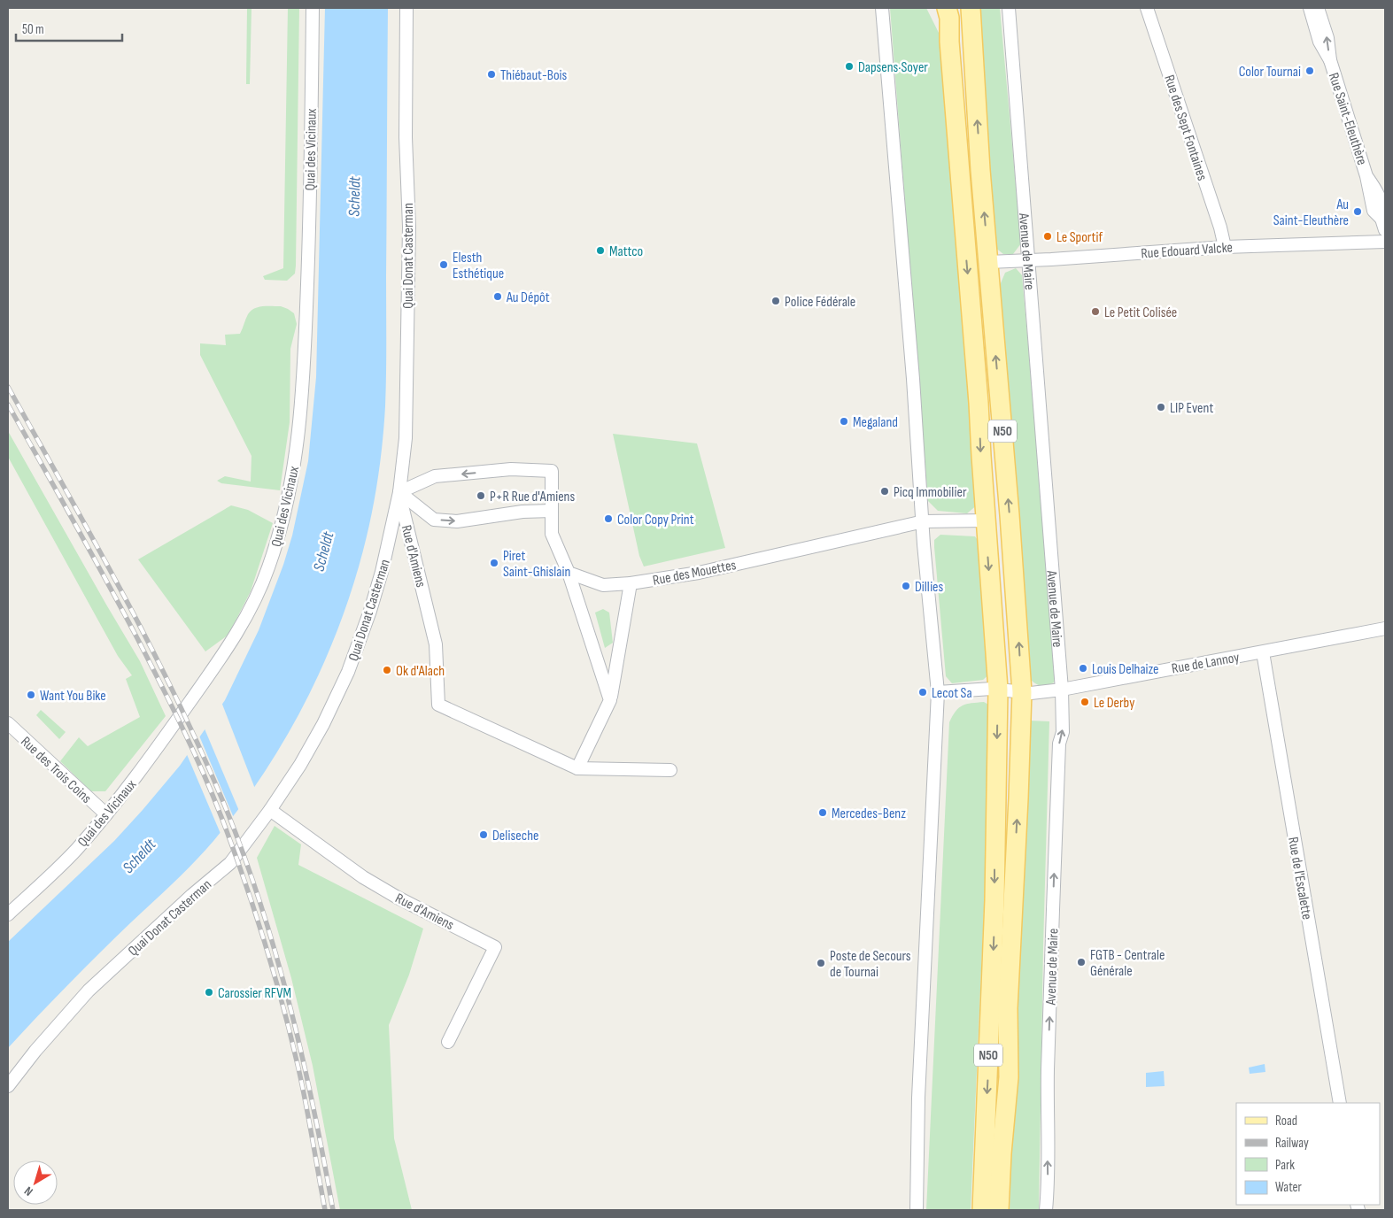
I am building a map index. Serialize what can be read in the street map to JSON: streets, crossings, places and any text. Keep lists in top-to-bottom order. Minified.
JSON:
{"streets":{"main road":["N50"],"street":["Rue Saint-Eleuthère","Rue des Sept Fontaines","Quai des Vicinaux","Rue Edouard Valcke","Avenue de Maire","Quai Donat Casterman","Rue d'Amiens","Rue des Mouettes","Rue de Lannoy","Rue des Trois Coins","Rue de l'Escalette"]},"crossings":[["Rue des Sept Fontaines","Rue Edouard Valcke"],["Quai des Vicinaux","Rue des Trois Coins"],["Rue Edouard Valcke","Avenue de Maire"],["Rue Edouard Valcke","N50"],["Avenue de Maire","Rue de Lannoy"],["Quai Donat Casterman","Rue d'Amiens"],["N50","Rue de Lannoy"],["Rue de Lannoy","Rue de l'Escalette"]],"one_way":["Avenue de Maire"],"water":["Scheldt"],"places":["Dapsens·Soyer","Color Tournai","Thiébaut-Bois","Au Saint-Eleuthère","Le Sportif","Mattco","Elesth Esthétique","Au Dépôt","Police Fédérale","Le Petit Colisée","LIP Event","Megaland","Picq Immobilier","P+R Rue d'Amiens","Color Copy Print","Piret Saint-Ghislain","Dillies","Louis Delhaize","Ok d'Alach","Lecot Sa","Want You Bike","Le Derby","Mercedes-Benz","Deliseche","FGTB - Centrale Générale","Poste de Secours de Tournai","Carossier RFVM"],"legend":["Road","Railway","Park","Water"],"scale_bar":"50 m","north":"bottom left"}
